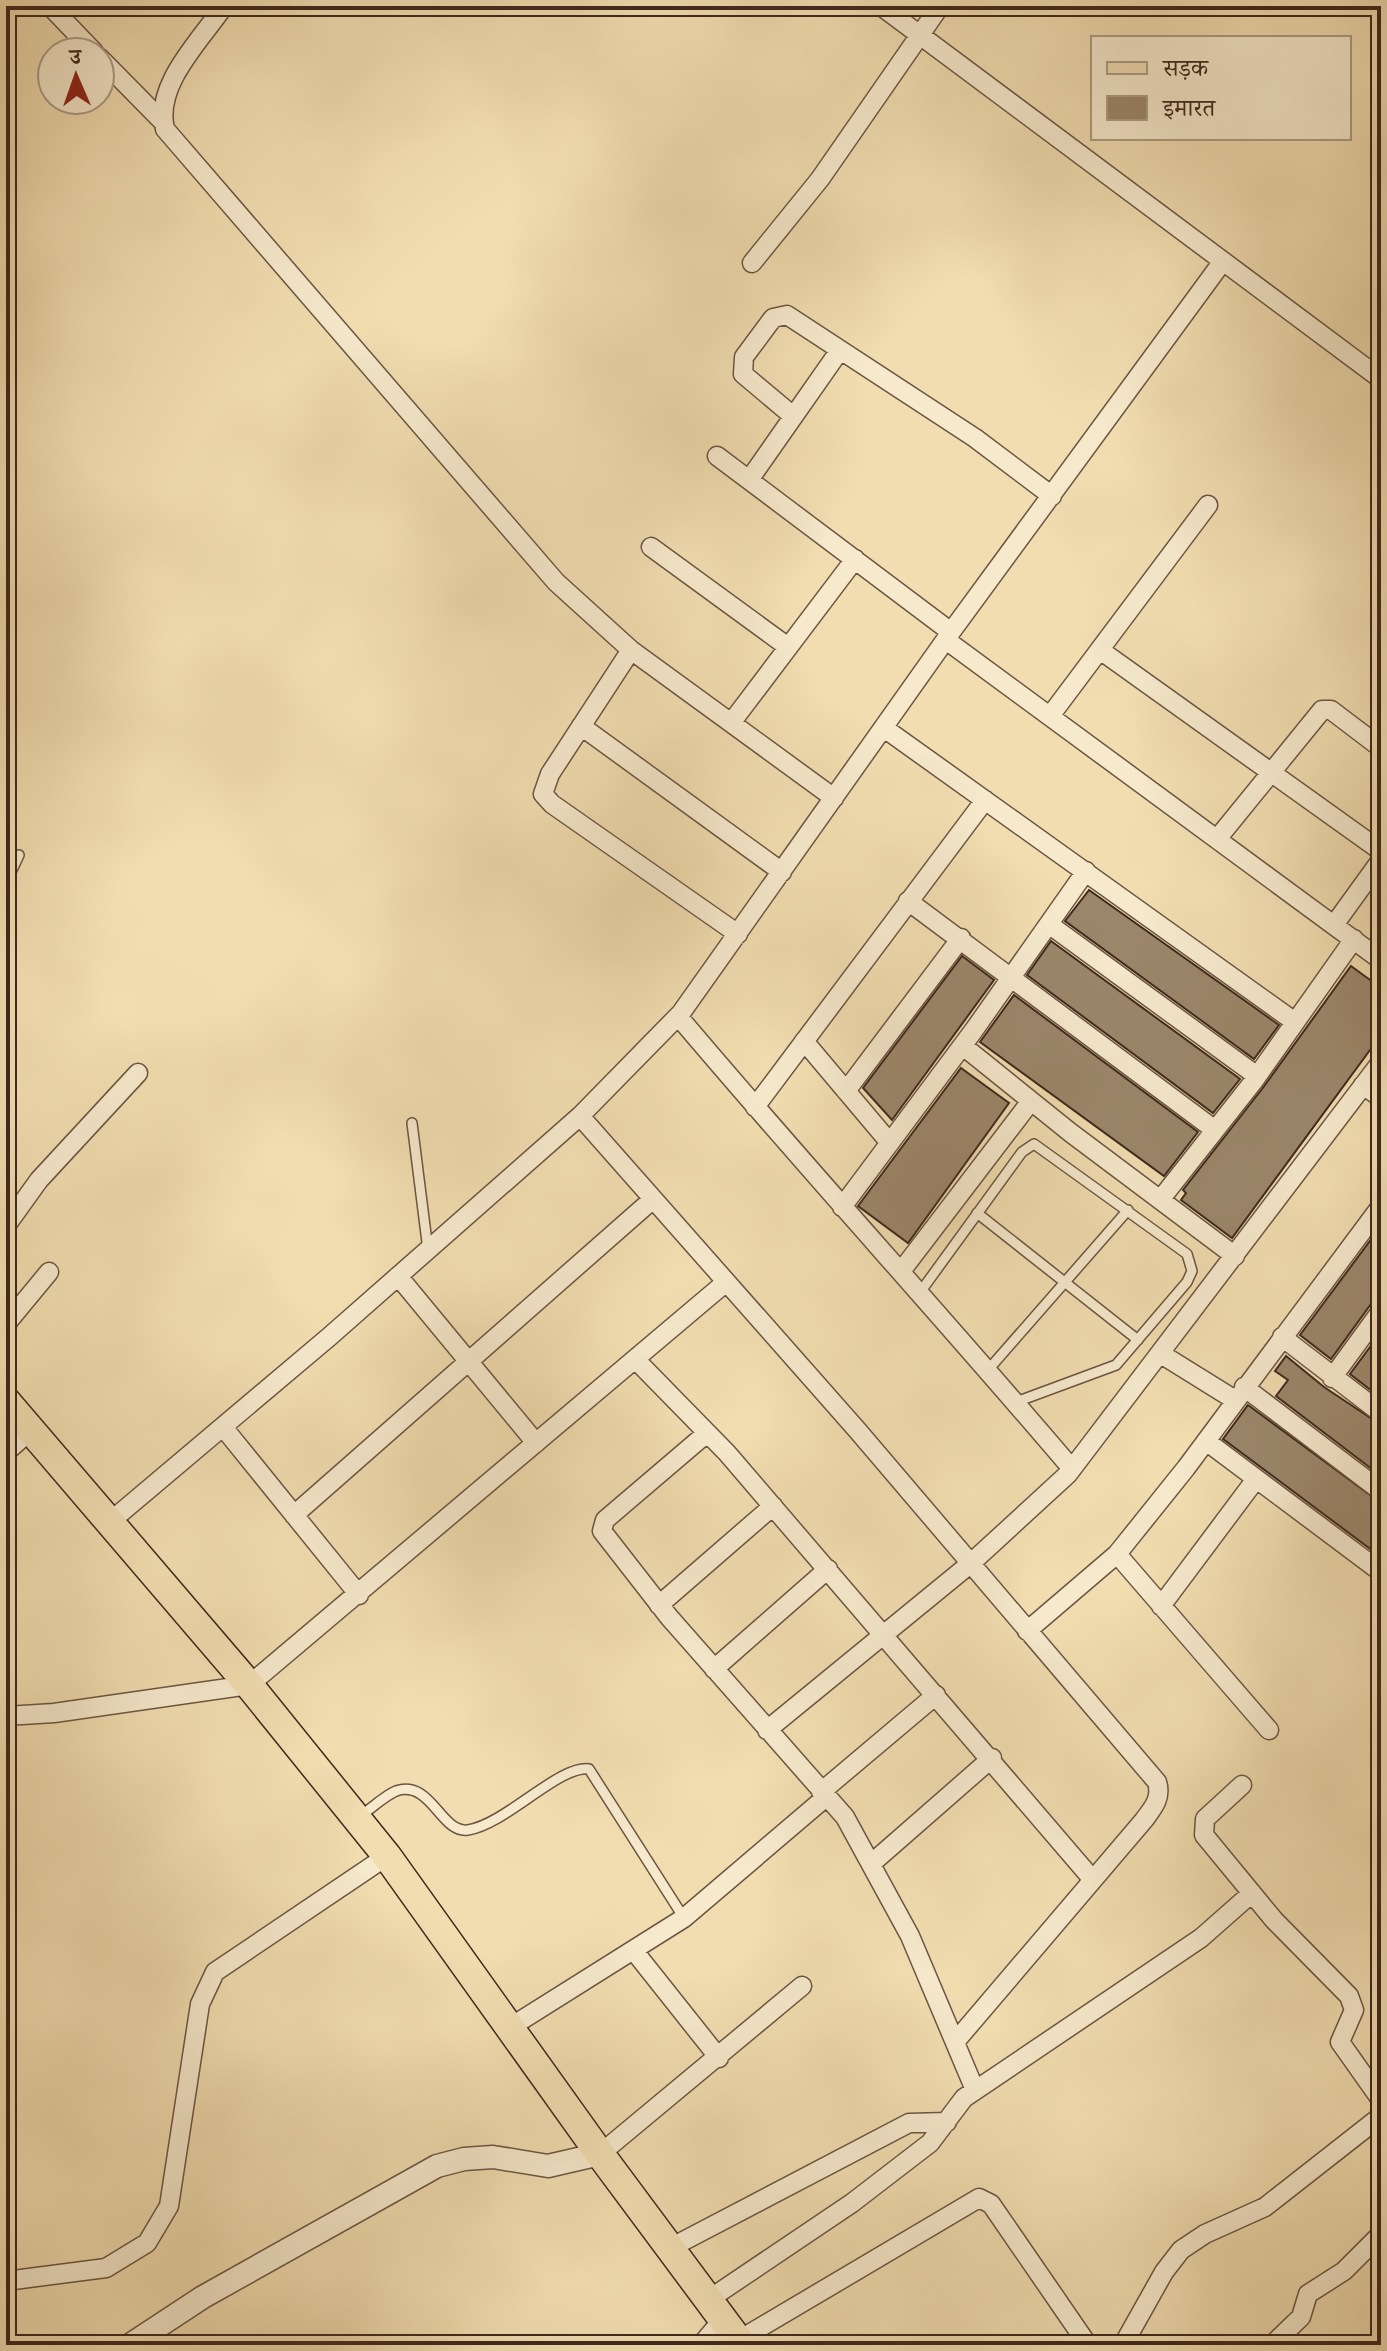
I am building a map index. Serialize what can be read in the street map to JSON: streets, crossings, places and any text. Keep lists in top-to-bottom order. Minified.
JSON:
{"legend":["सड़क","इमारत"],"north":"top"}
